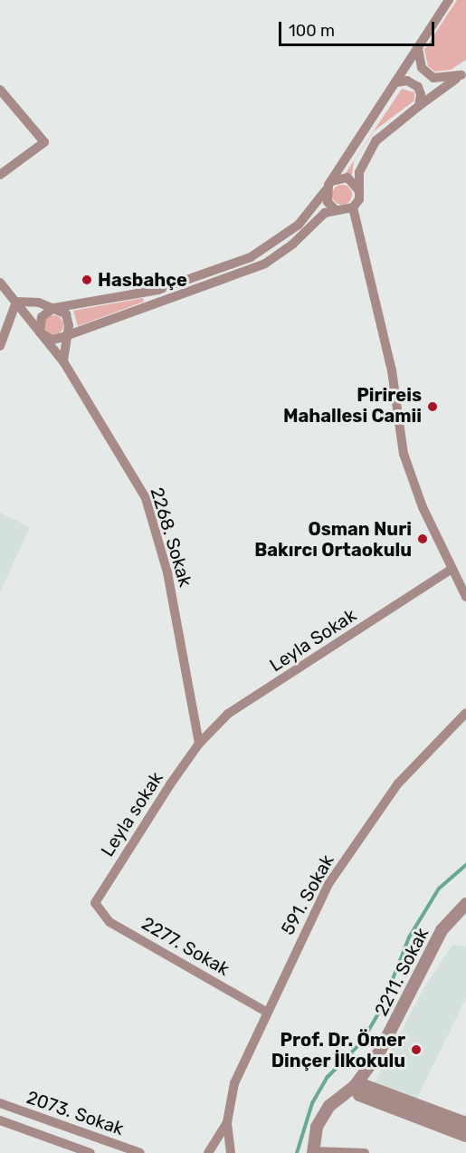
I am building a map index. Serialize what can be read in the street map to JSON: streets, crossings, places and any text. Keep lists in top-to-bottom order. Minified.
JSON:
{"streets":{"street":["2268. Sokak","Leyla Sokak","Leyla sokak","591. Sokak","2277. Sokak","2211. Sokak","2073. Sokak"]},"crossings":[["2268. Sokak","Leyla Sokak"],["2268. Sokak","Leyla sokak"],["Leyla Sokak","Leyla sokak"],["Leyla sokak","2277. Sokak"],["591. Sokak","2277. Sokak"]],"places":["Hasbahçe","Pirireis Mahallesi Camii","Osman Nuri Bakırcı Ortaokulu","Prof. Dr. Ömer Dinçer İlkokulu"],"scale_bar":"100 m"}
